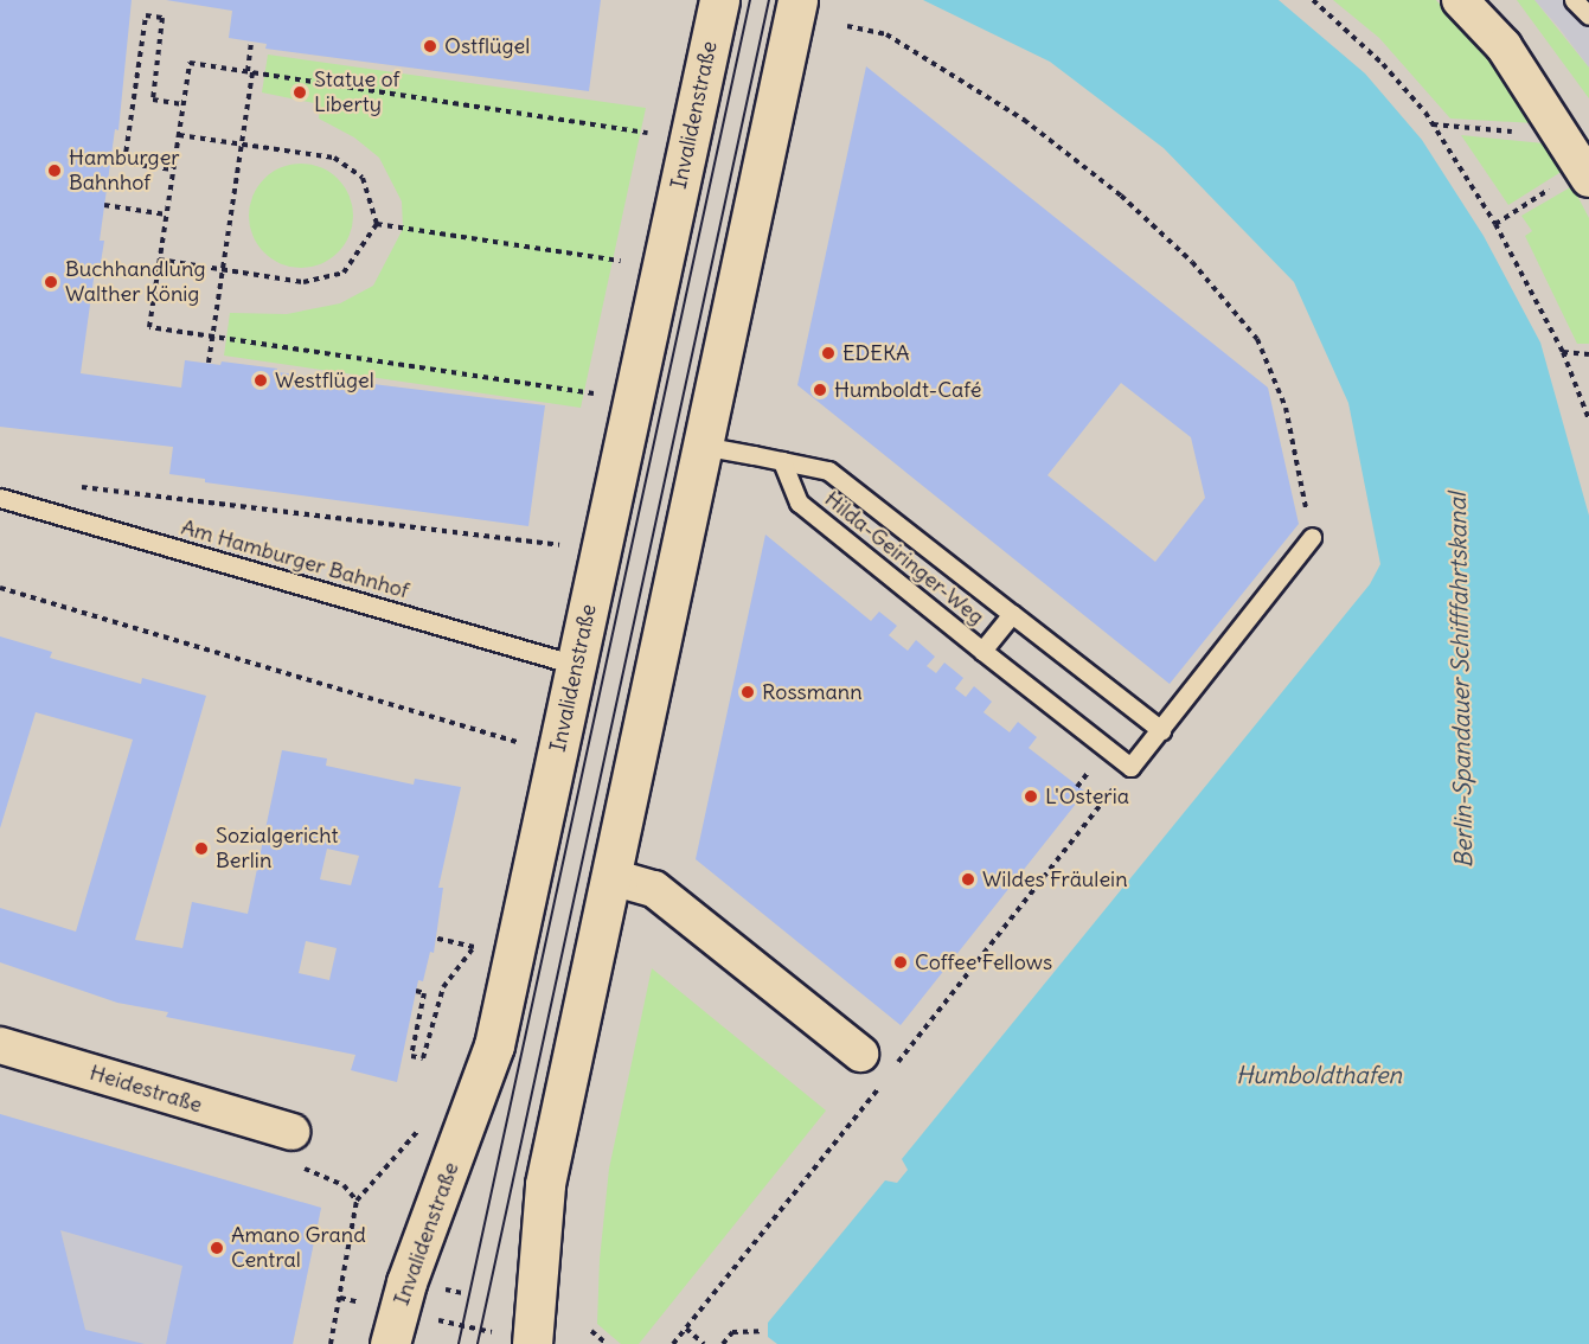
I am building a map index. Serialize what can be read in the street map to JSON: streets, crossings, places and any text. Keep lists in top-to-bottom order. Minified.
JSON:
{"streets":{"main road":["Invalidenstraße"],"street":["Heidestraße"],"lane":["Hilda-Geiringer-Weg","Am Hamburger Bahnhof"]},"crossings":[["Invalidenstraße","Am Hamburger Bahnhof"]],"water":["Berlin-Spandauer Schifffahrtskanal","Humboldthafen"],"places":["Ostflügel","Statue of Liberty","Hamburger Bahnhof","Buchhandlung Walther König","EDEKA","Westflügel","Humboldt-Café","Rossmann","L'Osteria","Sozialgericht Berlin","Wildes Fräulein","Coffee Fellows","Amano Grand Central"]}
